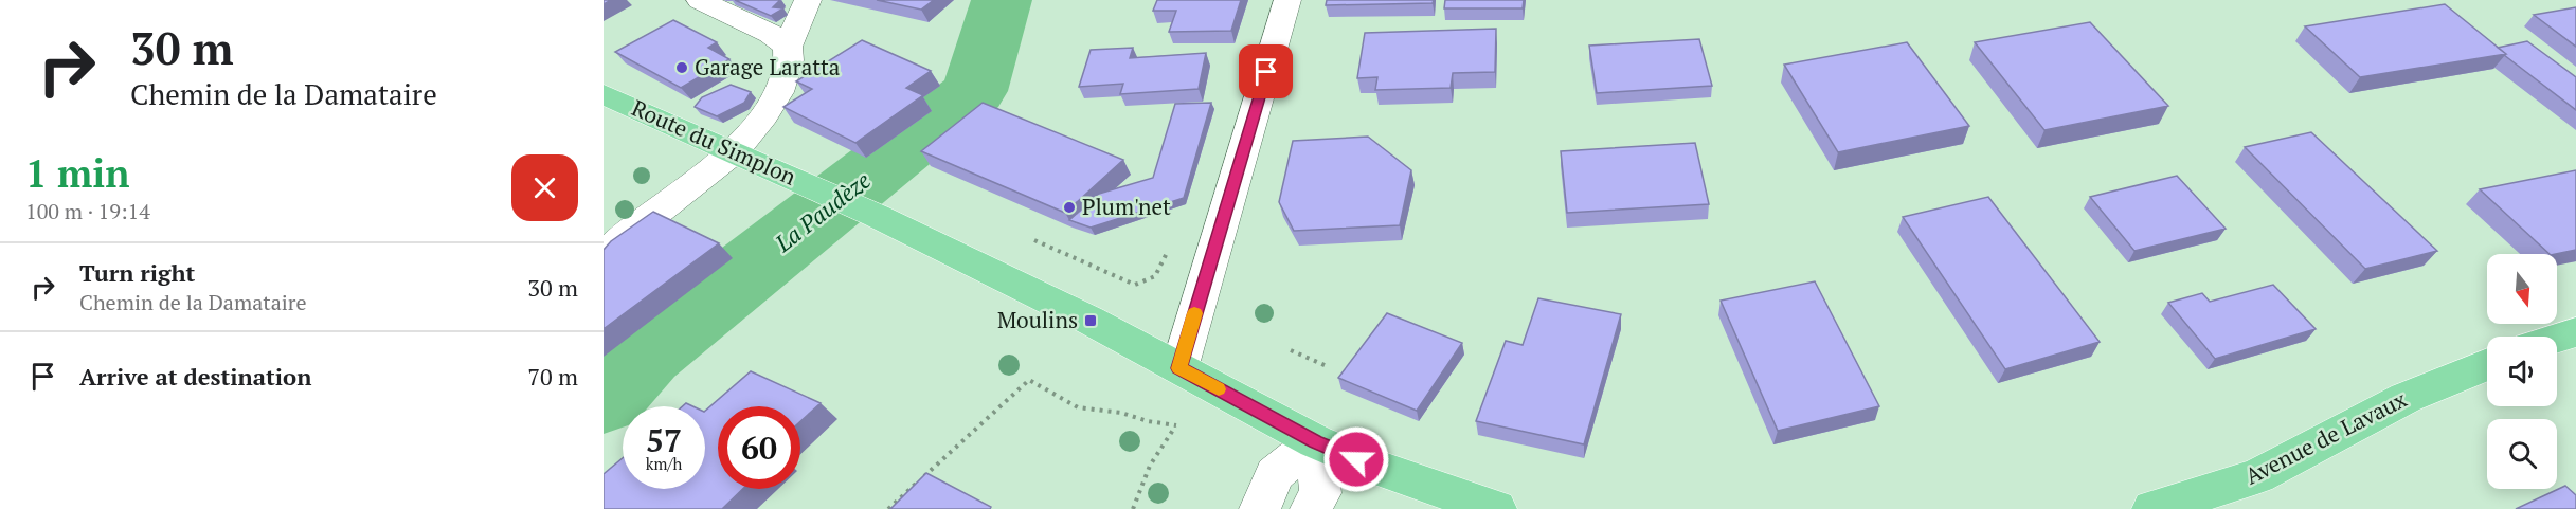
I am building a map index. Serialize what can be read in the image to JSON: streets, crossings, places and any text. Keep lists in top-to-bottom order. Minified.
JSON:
{"streets":{"main road":["Route du Simplon","Avenue de Lavaux"]},"water":["La Paudèze"],"places":{"other":["Garage Laratta","Plum'net"],"transit":["Moulins"]},"north":"bottom","page":{"turn":["30 m","Chemin de la Damataire"],"heading":["1 min","100 m · 19:14"],"list":[{"name":"Turn right","note":"Chemin de la Damataire","value":"30 m"},{"name":"Arrive at destination","value":"70 m"}],"speed":"57 km/h","limit":"60"}}
